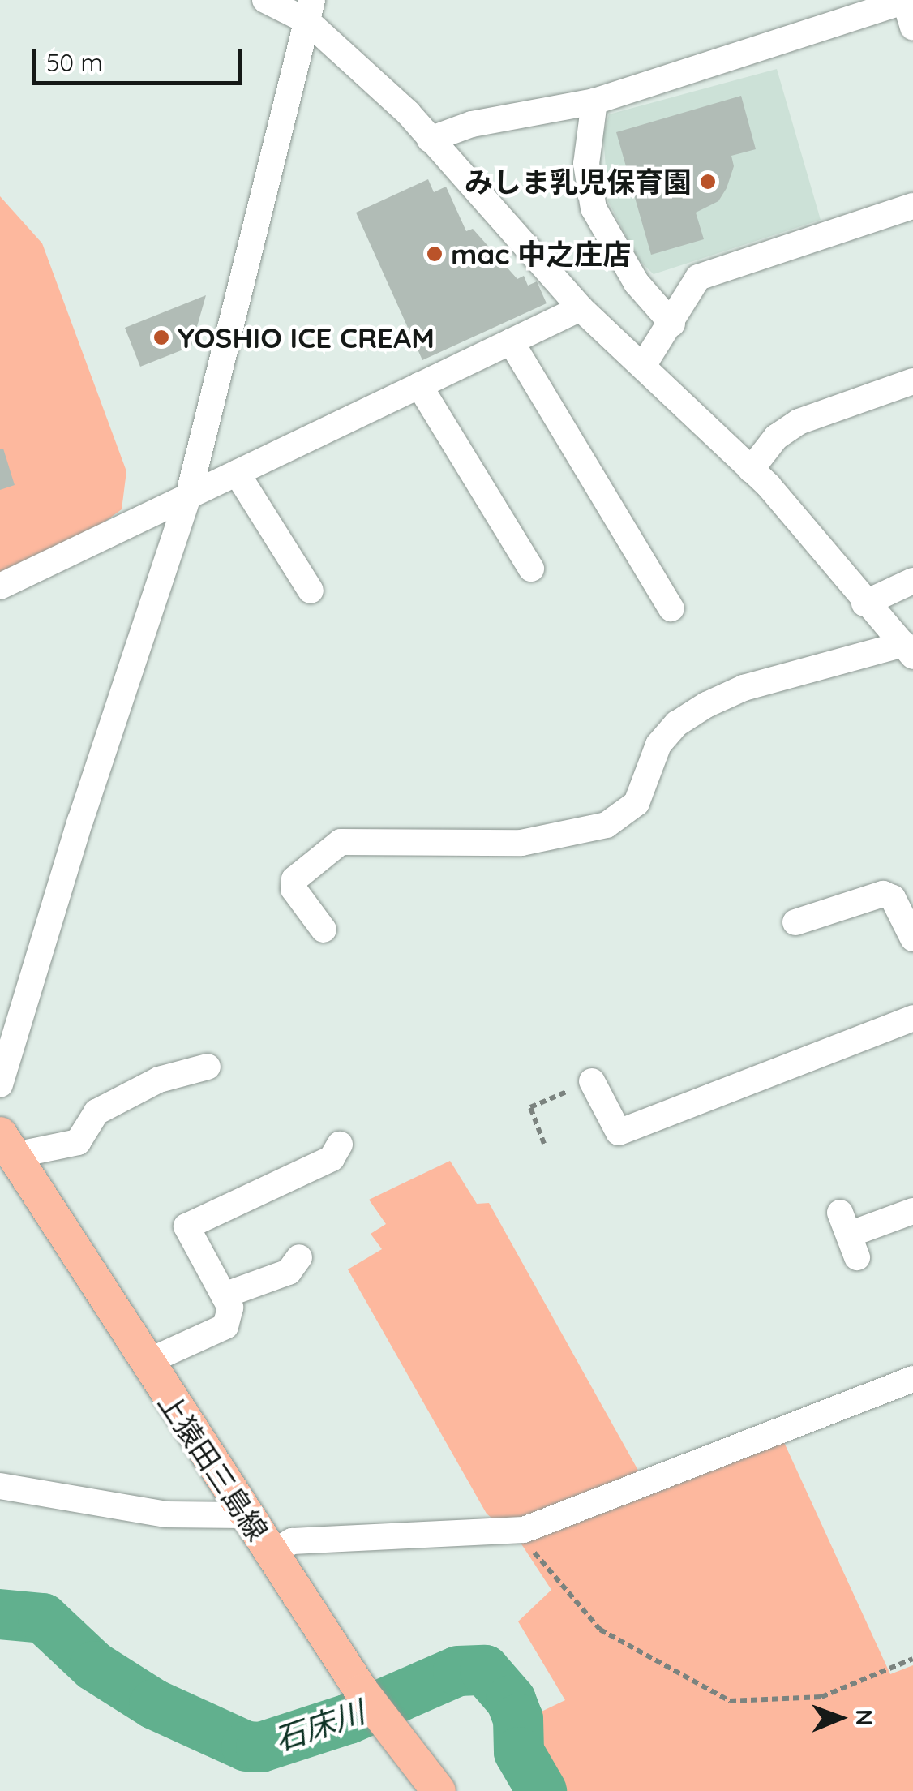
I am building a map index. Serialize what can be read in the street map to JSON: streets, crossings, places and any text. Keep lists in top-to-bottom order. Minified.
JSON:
{"streets":{"main road":["上猿田三島線"]},"water":["石床川"],"places":["みしま乳児保育園","mac 中之庄店","YOSHIO ICE CREAM"],"scale_bar":"50 m","north":"right"}
